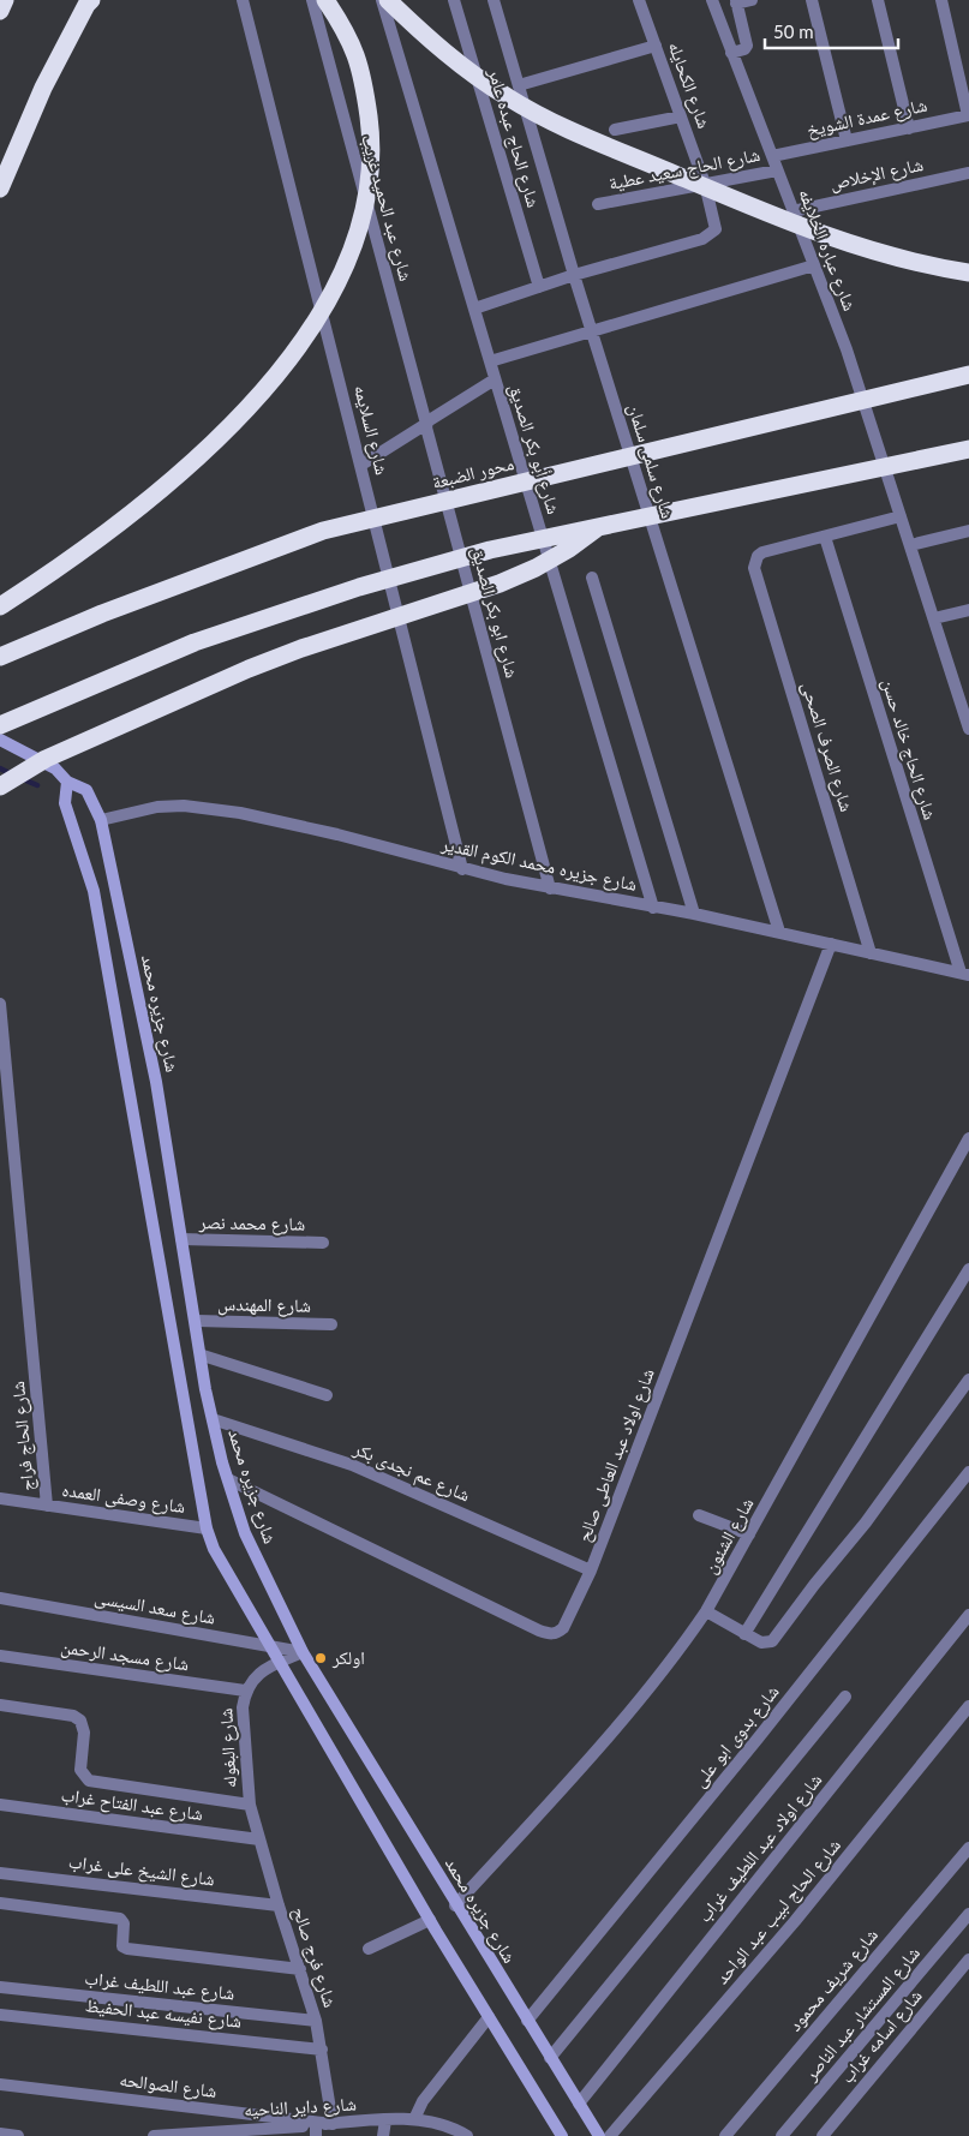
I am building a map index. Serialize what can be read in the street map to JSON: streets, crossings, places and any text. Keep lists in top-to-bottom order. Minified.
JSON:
{"streets":{"highway":["محور الضبعة"],"main road":["شارع جزيره محمد"],"street":["شارع الكحايله","شارع عمدة الشويخ","شارع الحاج عبده عامر","شارع الحاج سعيد عطية","شارع الإخلاص","شارع عبد الحميد غريب","شارع عباره الخلايفه","شارع السلايمه","شارع أبو بكر الصديق","شارع سلمى سلمان","شارع ابو بكر الصديق","شارع الصرف الصحى","شارع الحاج خالد حسن","شارع جزيره محمد الكوم القدير","شارع محمد نصر","شارع المهندس","شارع الحاج فراج","شارع اولاد عبد العاطى صالح","شارع عم نجدى بكر","شارع وصفى العمده","شارع الشئون","شارع سعد السيسى","شارع مسجد الرحمن","شارع بدوى ابو على","شارع البغوله","شارع عبد الفتاح غراب","شارع اولاد عبد اللطيف غراب","شارع الشيخ على غراب","شارع الحاج لبيب عبد الواحد","شارع فرج صالح","شارع شريف محمود","شارع عبد اللطيف غراب","شارع نفيسه عبد الحفيظ","شارع المستشار عبد الناصر","شارع اسامه غراب","شارع الصوالحه","شارع داير الناحيه"]},"crossings":[["شارع الكحايله","شارع الحاج عبده عامر"],["شارع الكحايله","شارع الحاج سعيد عطية"],["شارع الكحايله","شارع أبو بكر الصديق"],["شارع الكحايله","شارع سلمى سلمان"],["شارع عمدة الشويخ","شارع عباره الخلايفه"],["شارع الحاج سعيد عطية","شارع عباره الخلايفه"],["شارع الإخلاص","شارع عباره الخلايفه"],["شارع عبد الحميد غريب","شارع ابو بكر الصديق"],["شارع السلايمه","شارع جزيره محمد الكوم القدير"],["شارع أبو بكر الصديق","شارع جزيره محمد الكوم القدير"],["شارع سلمى سلمان","شارع جزيره محمد الكوم القدير"],["شارع ابو بكر الصديق","شارع جزيره محمد الكوم القدير"],["شارع الصرف الصحى","شارع الحاج خالد حسن"],["شارع الصرف الصحى","شارع جزيره محمد الكوم القدير"],["شارع الحاج خالد حسن","شارع جزيره محمد الكوم القدير"],["شارع جزيره محمد الكوم القدير","شارع جزيره محمد"],["شارع جزيره محمد الكوم القدير","شارع اولاد عبد العاطى صالح"],["شارع جزيره محمد","شارع محمد نصر"],["شارع جزيره محمد","شارع المهندس"],["شارع جزيره محمد","شارع اولاد عبد العاطى صالح"],["شارع جزيره محمد","شارع عم نجدى بكر"],["شارع جزيره محمد","شارع الشئون"],["شارع جزيره محمد","شارع سعد السيسى"],["شارع جزيره محمد","شارع بدوى ابو على"],["شارع جزيره محمد","شارع البغوله"],["شارع جزيره محمد","شارع اولاد عبد اللطيف غراب"],["شارع الحاج فراج","شارع وصفى العمده"],["شارع اولاد عبد العاطى صالح","شارع عم نجدى بكر"],["شارع سعد السيسى","شارع البغوله"],["شارع مسجد الرحمن","شارع البغوله"],["شارع البغوله","شارع فرج صالح"],["شارع عبد الفتاح غراب","شارع فرج صالح"],["شارع الشيخ على غراب","شارع فرج صالح"],["شارع فرج صالح","شارع عبد اللطيف غراب"],["شارع فرج صالح","شارع نفيسه عبد الحفيظ"],["شارع فرج صالح","شارع الصوالحه"],["شارع فرج صالح","شارع داير الناحيه"],["شارع الصوالحه","شارع داير الناحيه"]],"places":["اولكر"],"scale_bar":"50 m"}
